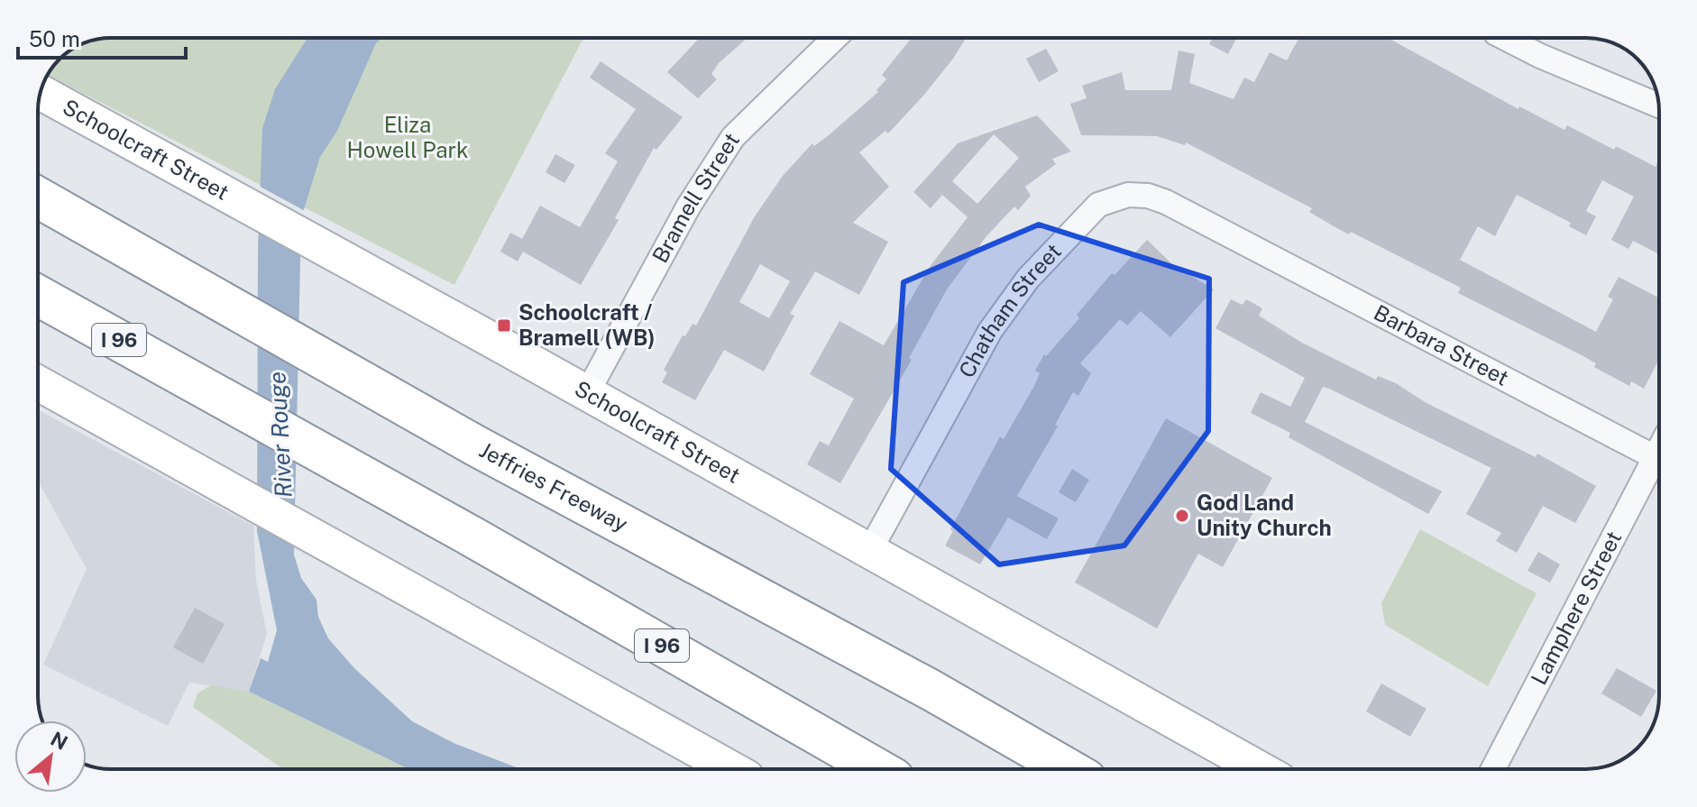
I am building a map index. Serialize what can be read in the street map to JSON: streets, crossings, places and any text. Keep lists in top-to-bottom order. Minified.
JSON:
{"streets":{"highway":["I 96","Jeffries Freeway"],"main road":["Schoolcraft Street"],"street":["Bramell Street","Chatham Street","Barbara Street","Lamphere Street"]},"crossings":[["Schoolcraft Street","Bramell Street"],["Schoolcraft Street","Chatham Street"],["Chatham Street","Barbara Street"],["Barbara Street","Lamphere Street"]],"water":["River Rouge"],"parks":["Eliza Howell Park"],"places":{"transit":["Schoolcraft / Bramell (WB)"],"other":["God Land Unity Church"]},"scale_bar":"50 m","north":"top right"}
